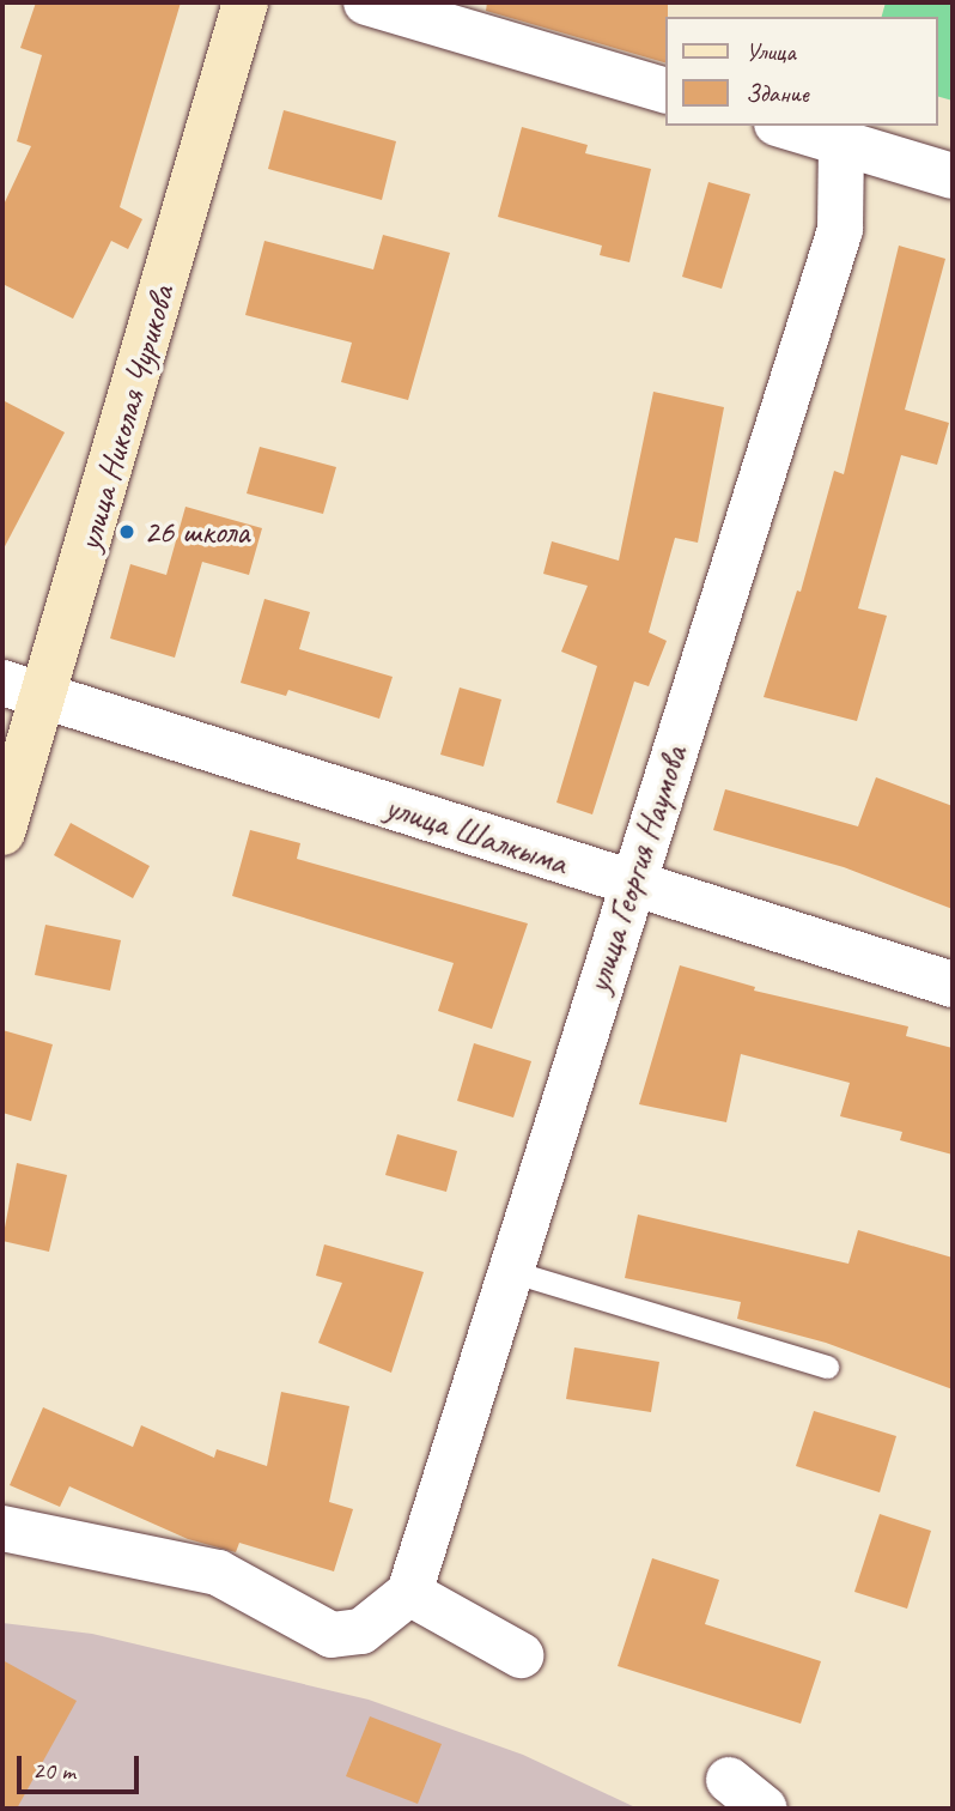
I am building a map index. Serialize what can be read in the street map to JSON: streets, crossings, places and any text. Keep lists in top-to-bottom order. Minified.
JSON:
{"streets":{"street":["улица Николая Чурикова","улица Шалкыма","улица Георгия Наумова"]},"crossings":[["улица Николая Чурикова","улица Шалкыма"],["улица Шалкыма","улица Георгия Наумова"]],"places":["26 школа"],"legend":["Улица","Здание"],"scale_bar":"20 m"}
